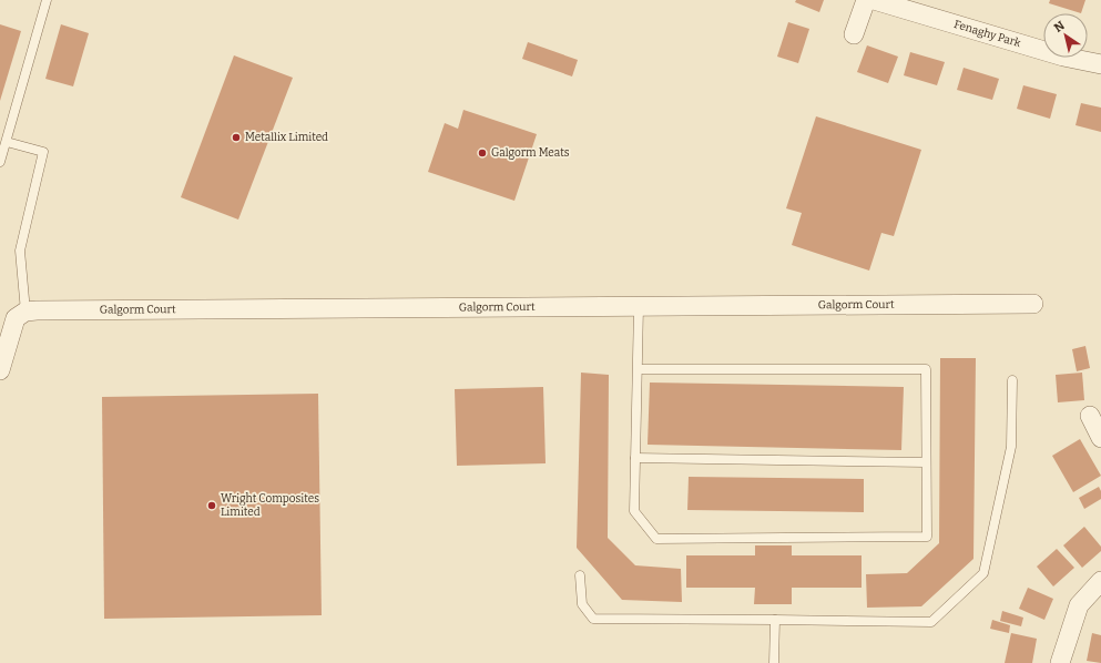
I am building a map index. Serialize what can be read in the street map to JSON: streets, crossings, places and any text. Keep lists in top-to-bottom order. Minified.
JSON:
{"streets":{"street":["Fenaghy Park","Galgorm Court"]},"places":["Metallix Limited","Galgorm Meats","Wright Composites Limited"],"north":"top left"}
